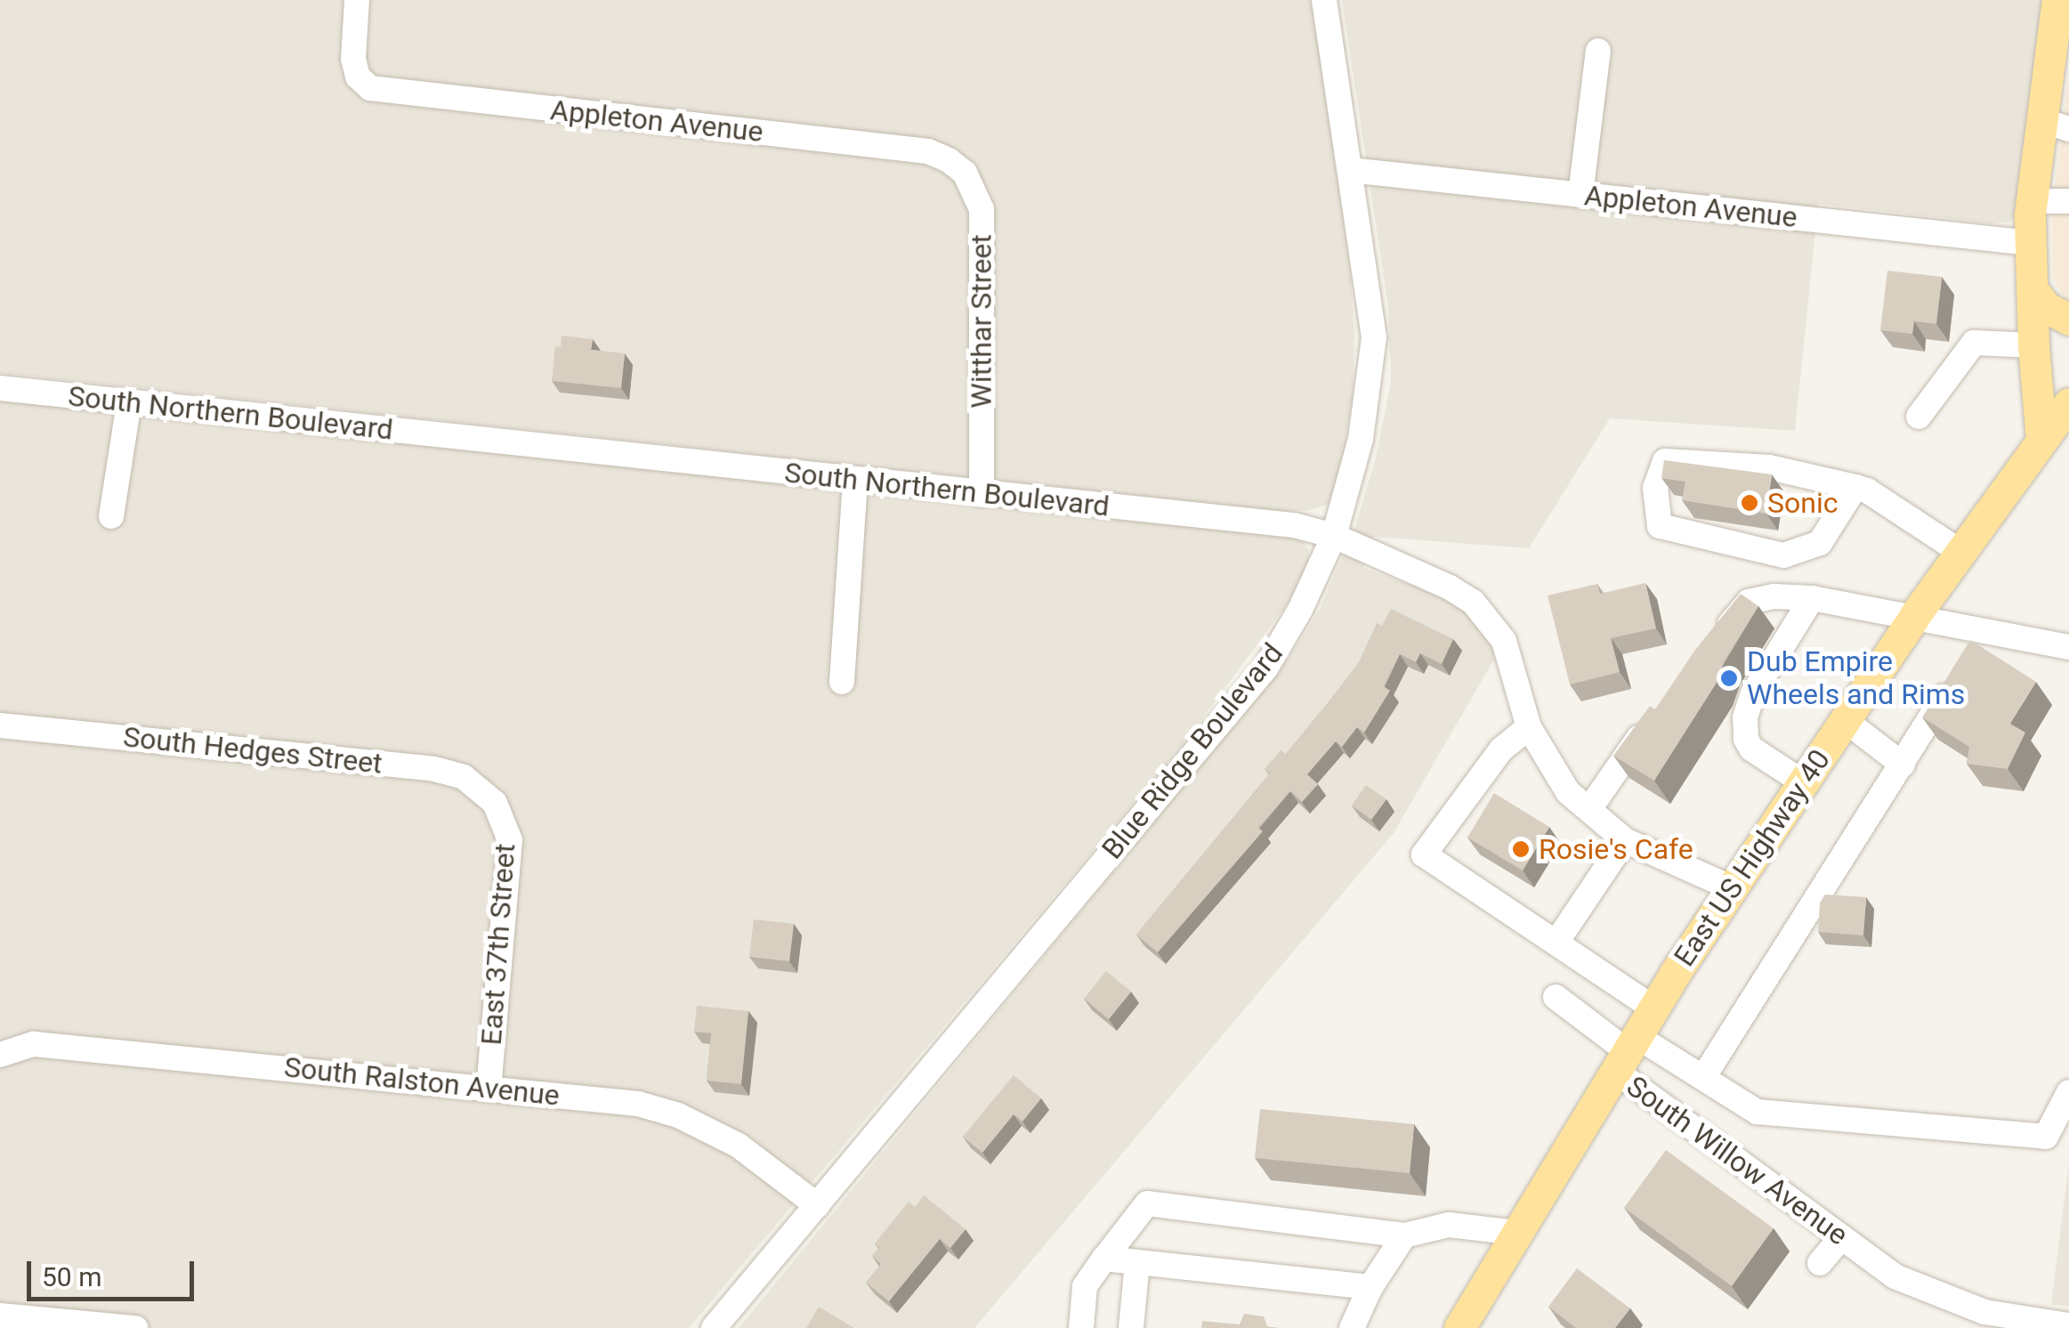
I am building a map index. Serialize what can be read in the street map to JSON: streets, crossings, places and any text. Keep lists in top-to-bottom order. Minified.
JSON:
{"streets":{"main road":["East US Highway 40"],"street":["Appleton Avenue","Witthar Street","South Northern Boulevard","South Hedges Street","Blue Ridge Boulevard","East 37th Street","South Ralston Avenue","South Willow Avenue"]},"crossings":[["Appleton Avenue","Witthar Street"],["Appleton Avenue","Blue Ridge Boulevard"],["Witthar Street","South Northern Boulevard"],["South Northern Boulevard","Blue Ridge Boulevard"],["South Northern Boulevard","East US Highway 40"],["South Hedges Street","East 37th Street"],["Blue Ridge Boulevard","South Ralston Avenue"],["East US Highway 40","South Willow Avenue"],["East 37th Street","South Ralston Avenue"]],"places":["Sonic","Dub Empire Wheels and Rims","Rosie's Cafe"],"scale_bar":"50 m"}
